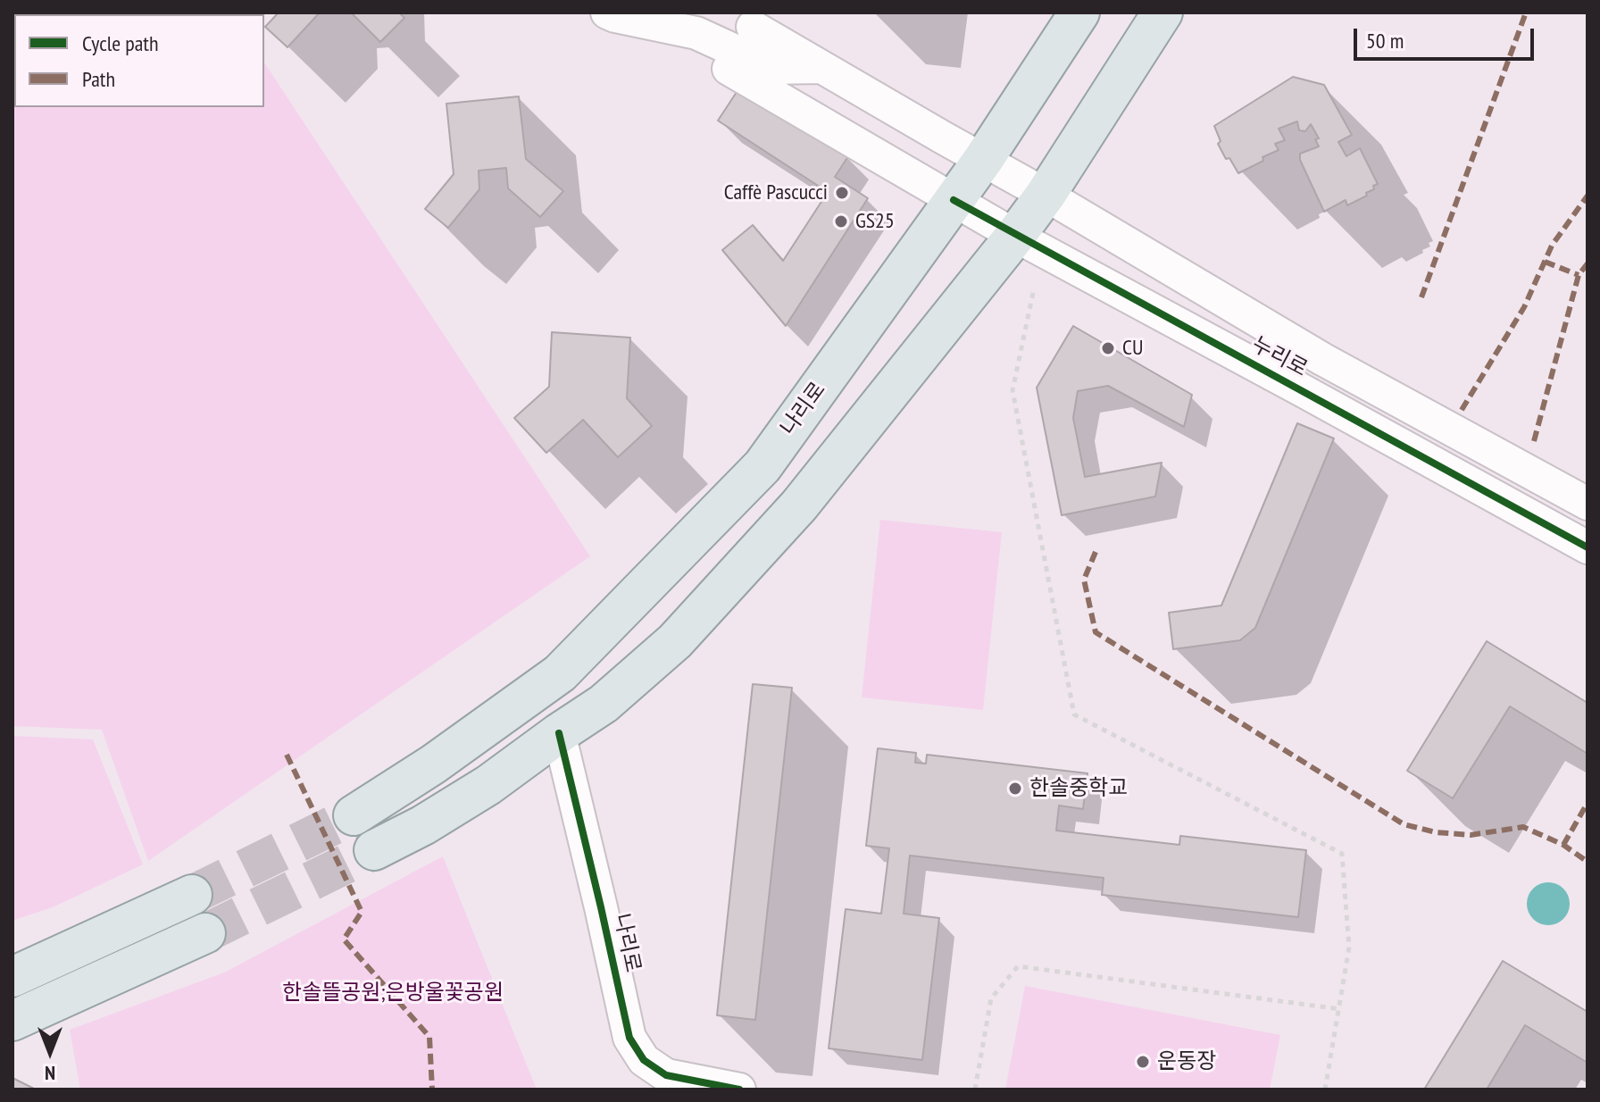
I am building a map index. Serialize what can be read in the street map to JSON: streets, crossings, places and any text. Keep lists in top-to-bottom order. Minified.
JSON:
{"streets":{"main road":["나리로"],"street":["누리로"]},"crossings":[["누리로","나리로"]],"parks":["한솔뜰공원;은방울꽃공원"],"places":["Caffè Pascucci","GS25","CU","한솔중학교","운동장"],"legend":["Cycle path","Path"],"scale_bar":"50 m","north":"bottom"}
